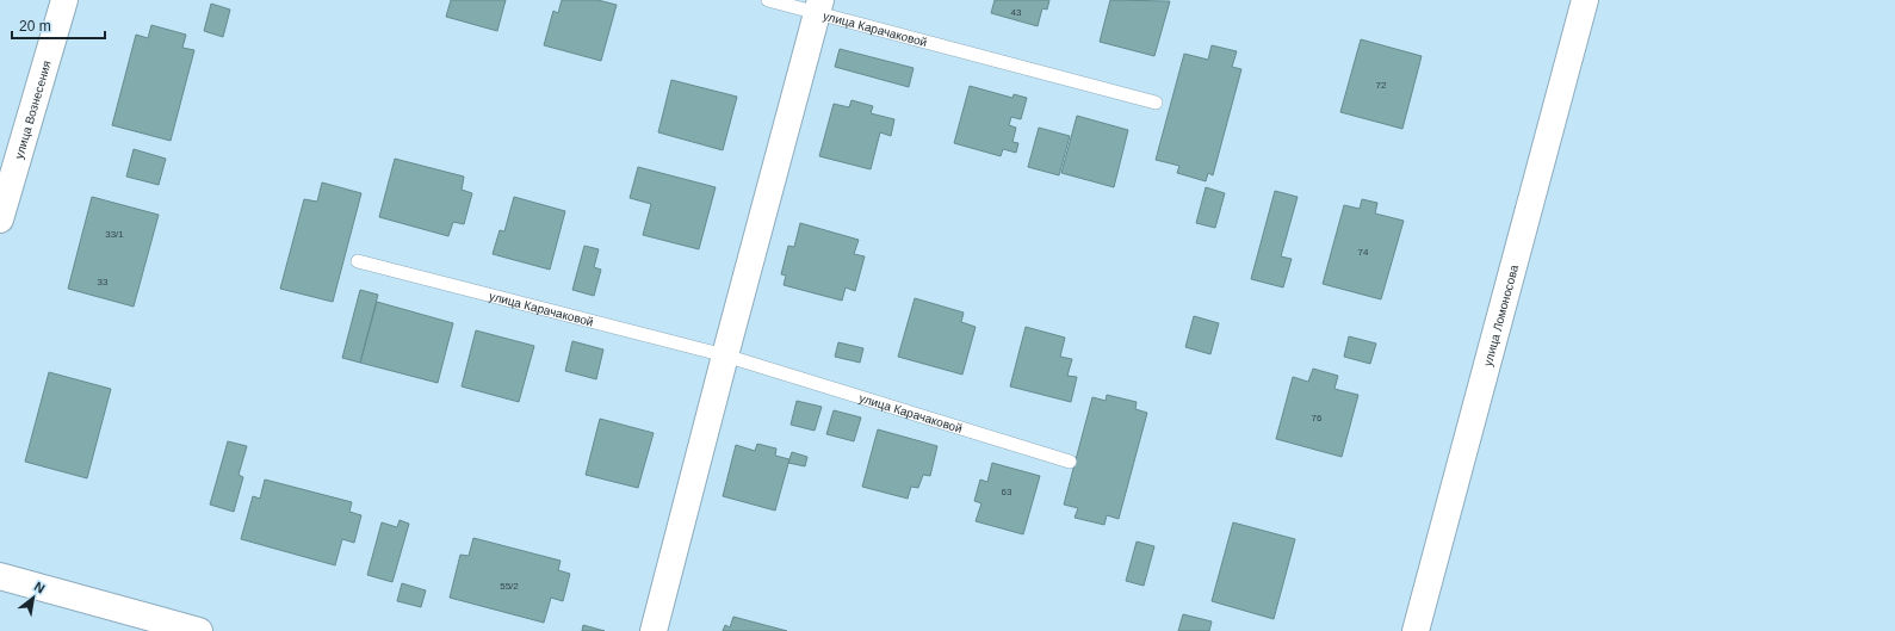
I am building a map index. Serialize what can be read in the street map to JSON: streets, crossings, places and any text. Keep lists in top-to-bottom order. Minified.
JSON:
{"streets":{"street":["улица Карачаковой","улица Вознесения","улица Ломоносова"]},"house_numbers":["43","72","33/1","74","33","76","63","55/2"],"scale_bar":"20 m","north":"top right"}
